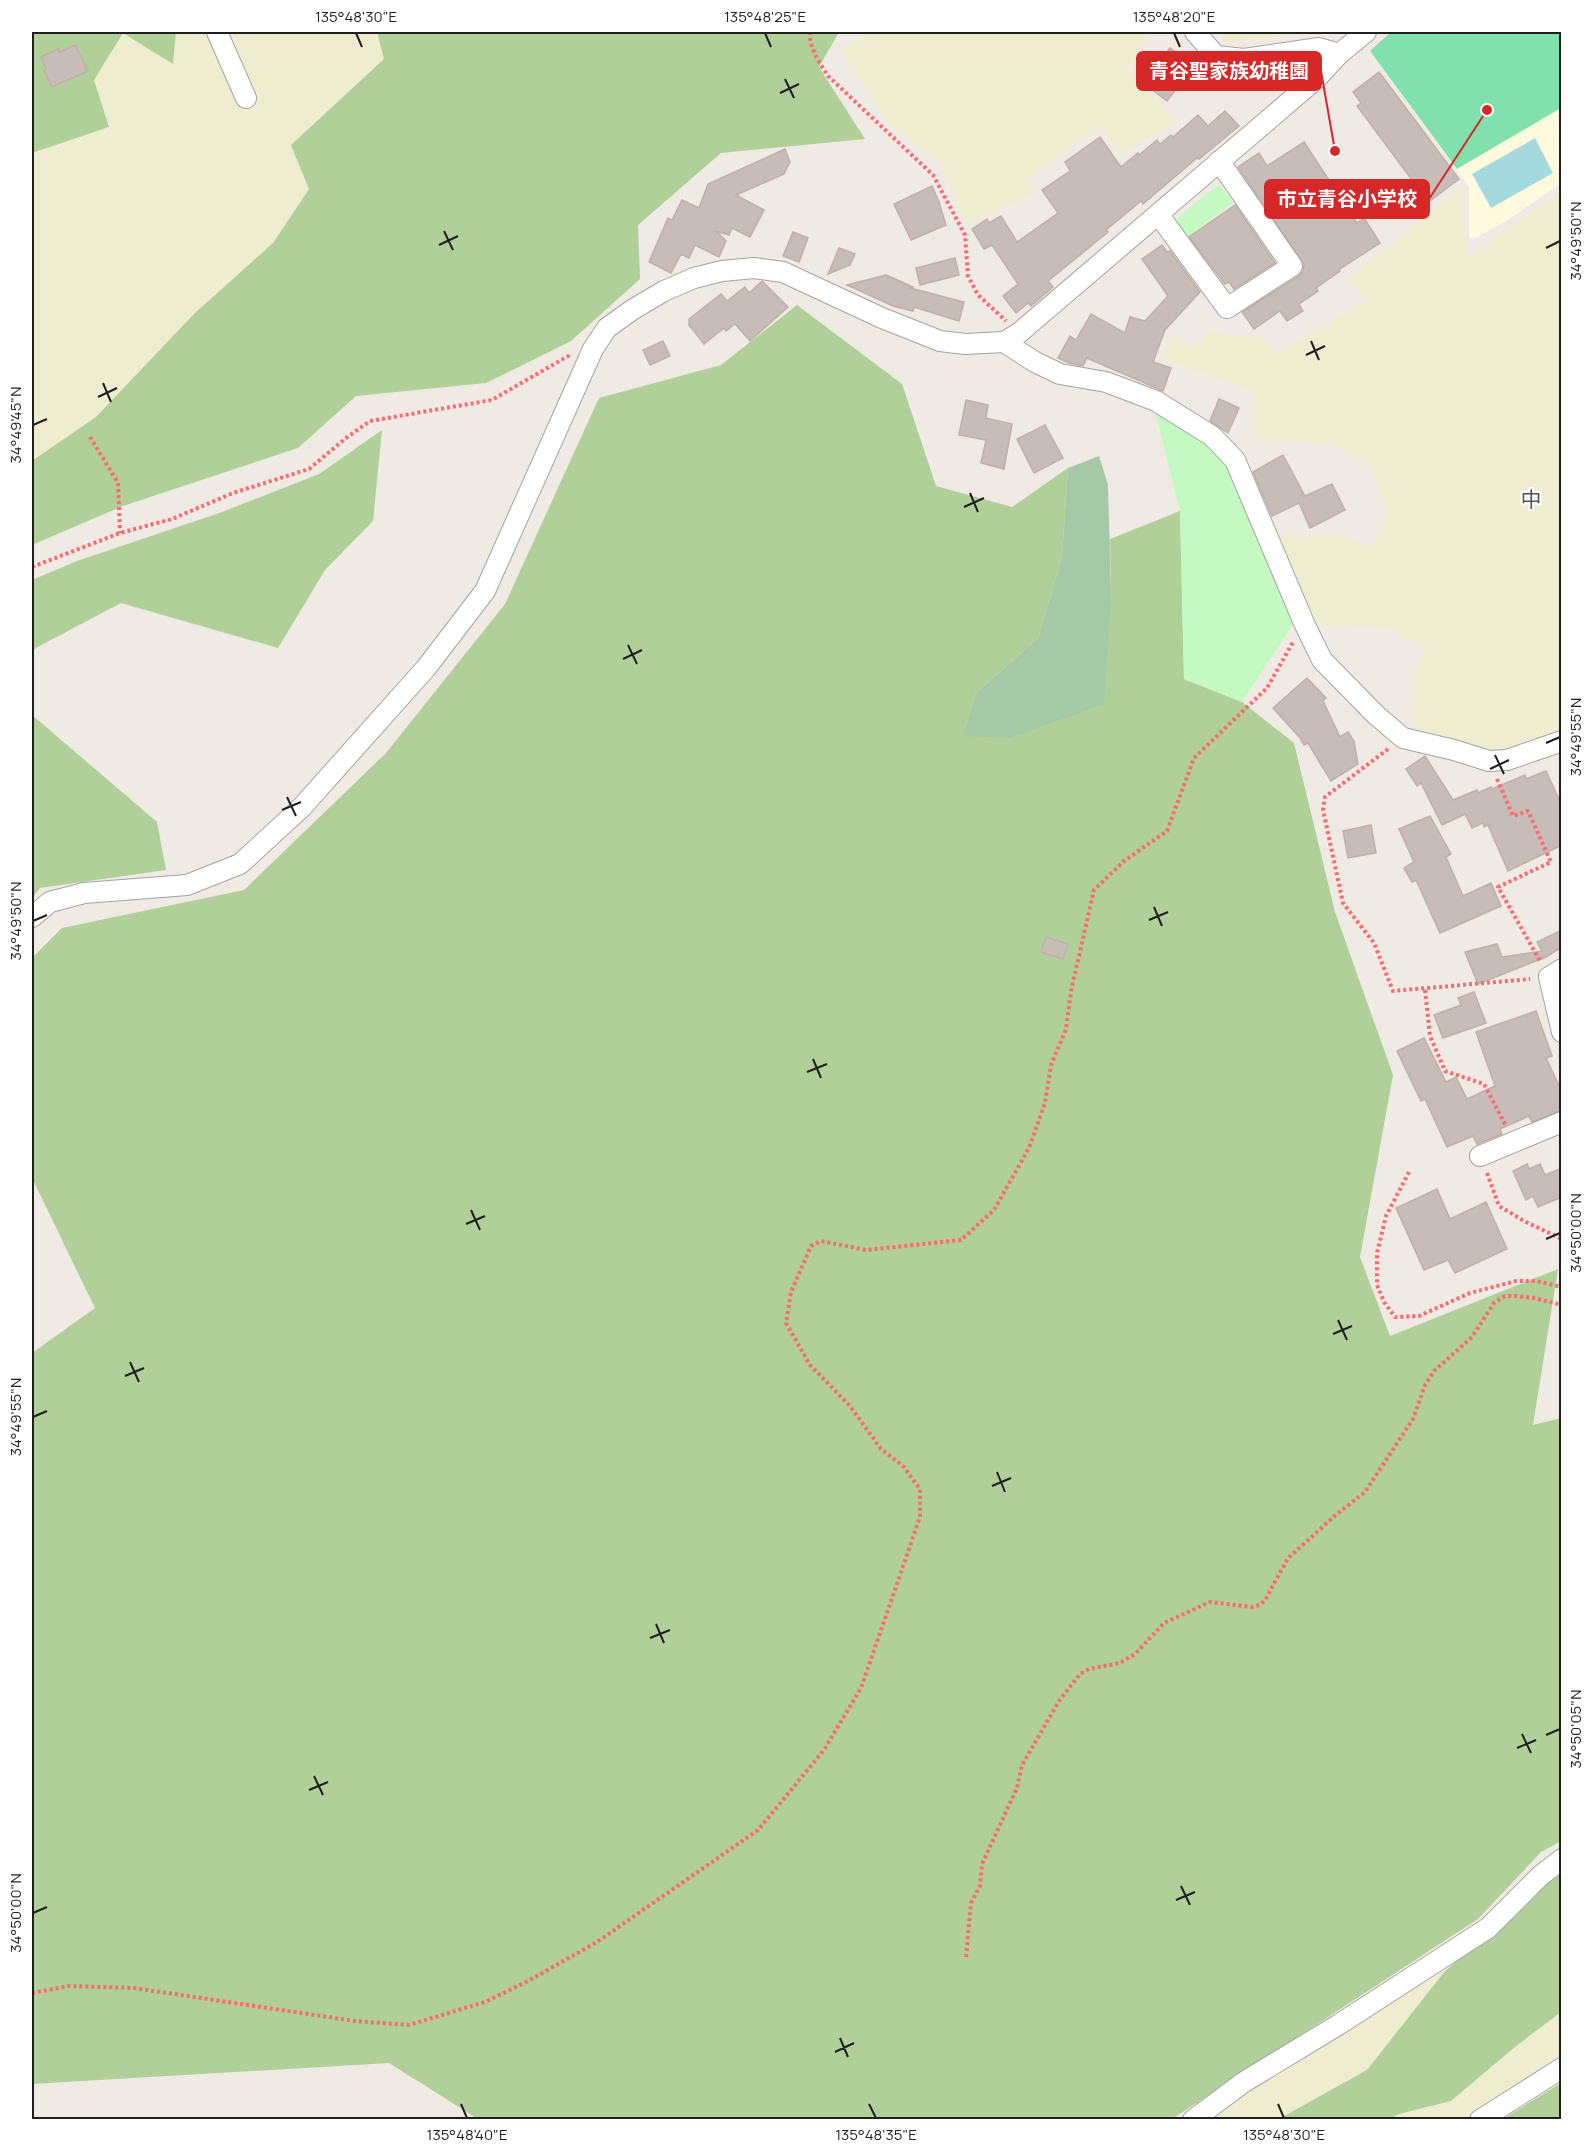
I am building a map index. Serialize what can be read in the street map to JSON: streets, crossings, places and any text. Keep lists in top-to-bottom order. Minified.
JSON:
{"districts":["中"],"places":["市立青谷小学校","青谷聖家族幼稚園"],"coordinates":["135°48'30\"E","135°48'25\"E","135°48'20\"E","34°49'50\"N","34°49'45\"N","34°49'55\"N","34°50'00\"N","34°50'05\"N","135°48'40\"E","135°48'35\"E"]}
